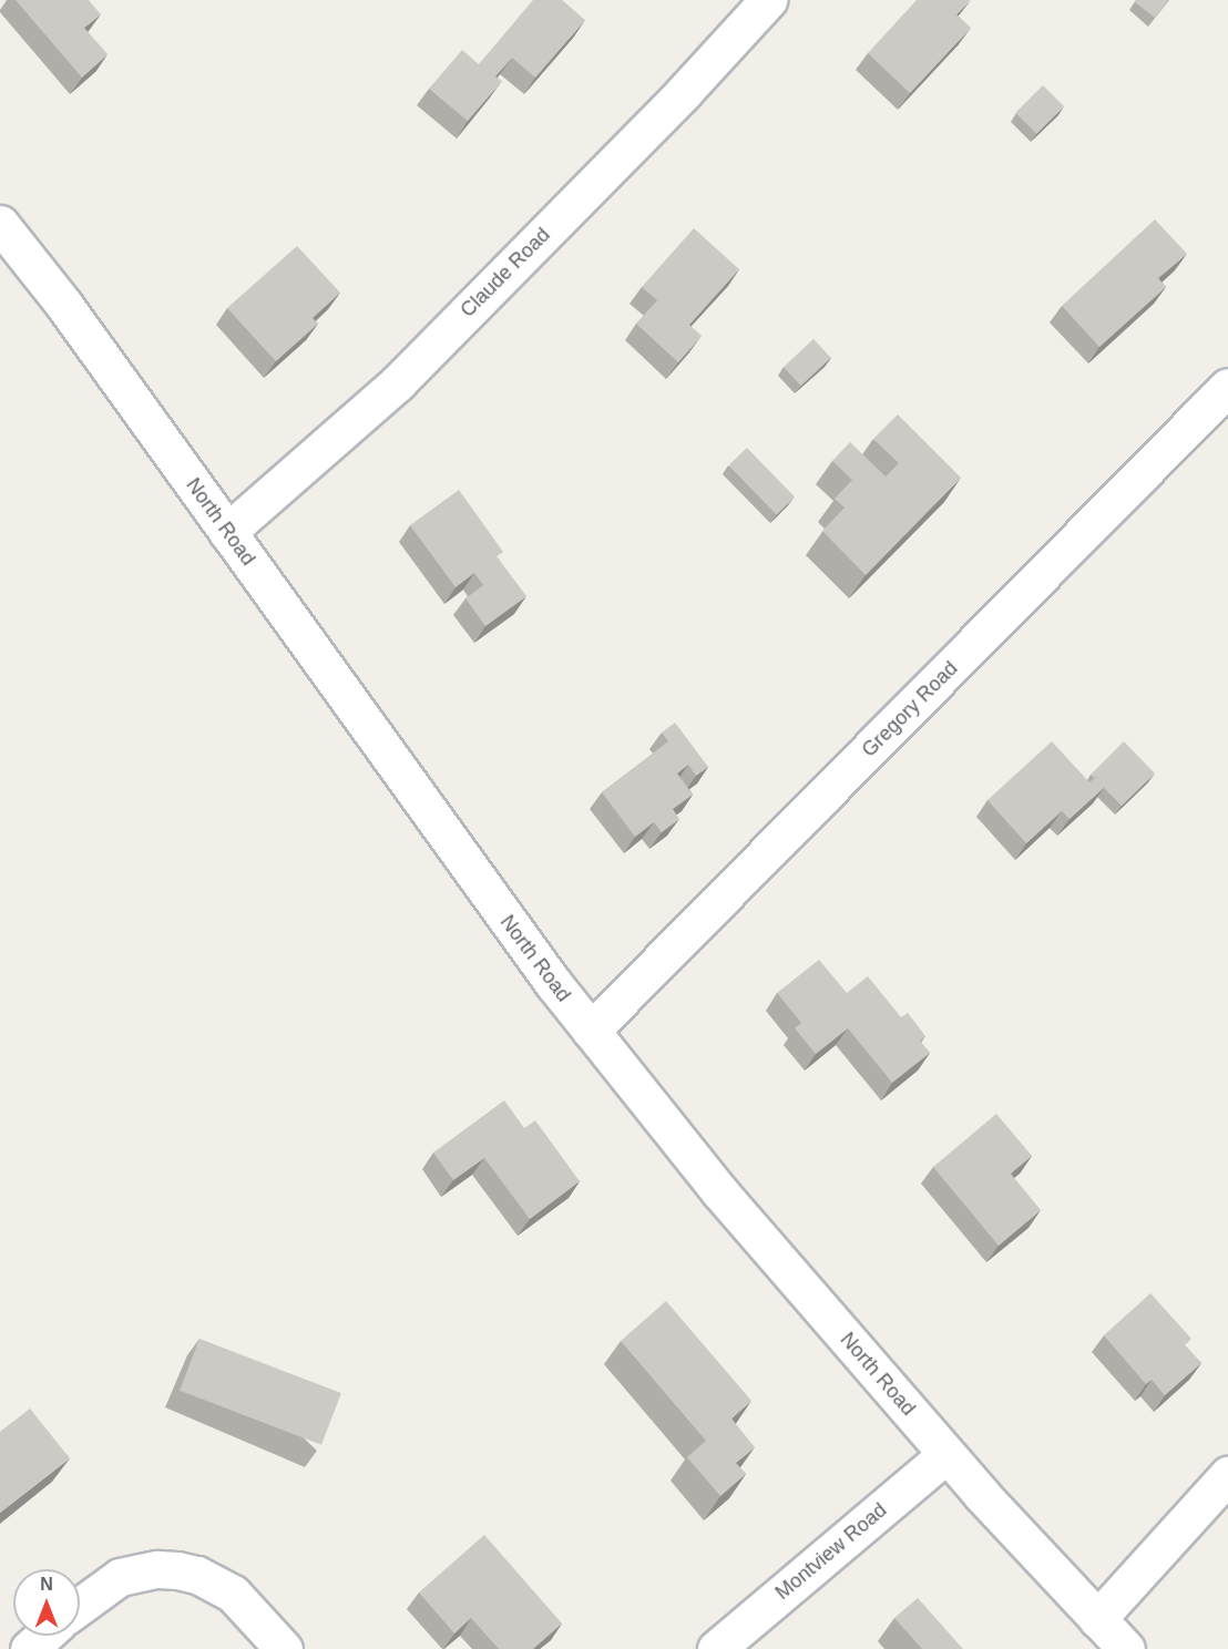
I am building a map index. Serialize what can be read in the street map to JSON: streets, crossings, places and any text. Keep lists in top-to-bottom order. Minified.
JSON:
{"streets":{"street":["Claude Road","North Road","Gregory Road","Montview Road"]},"crossings":[["Claude Road","North Road"],["North Road","Gregory Road"],["North Road","Montview Road"]],"north":"top"}
